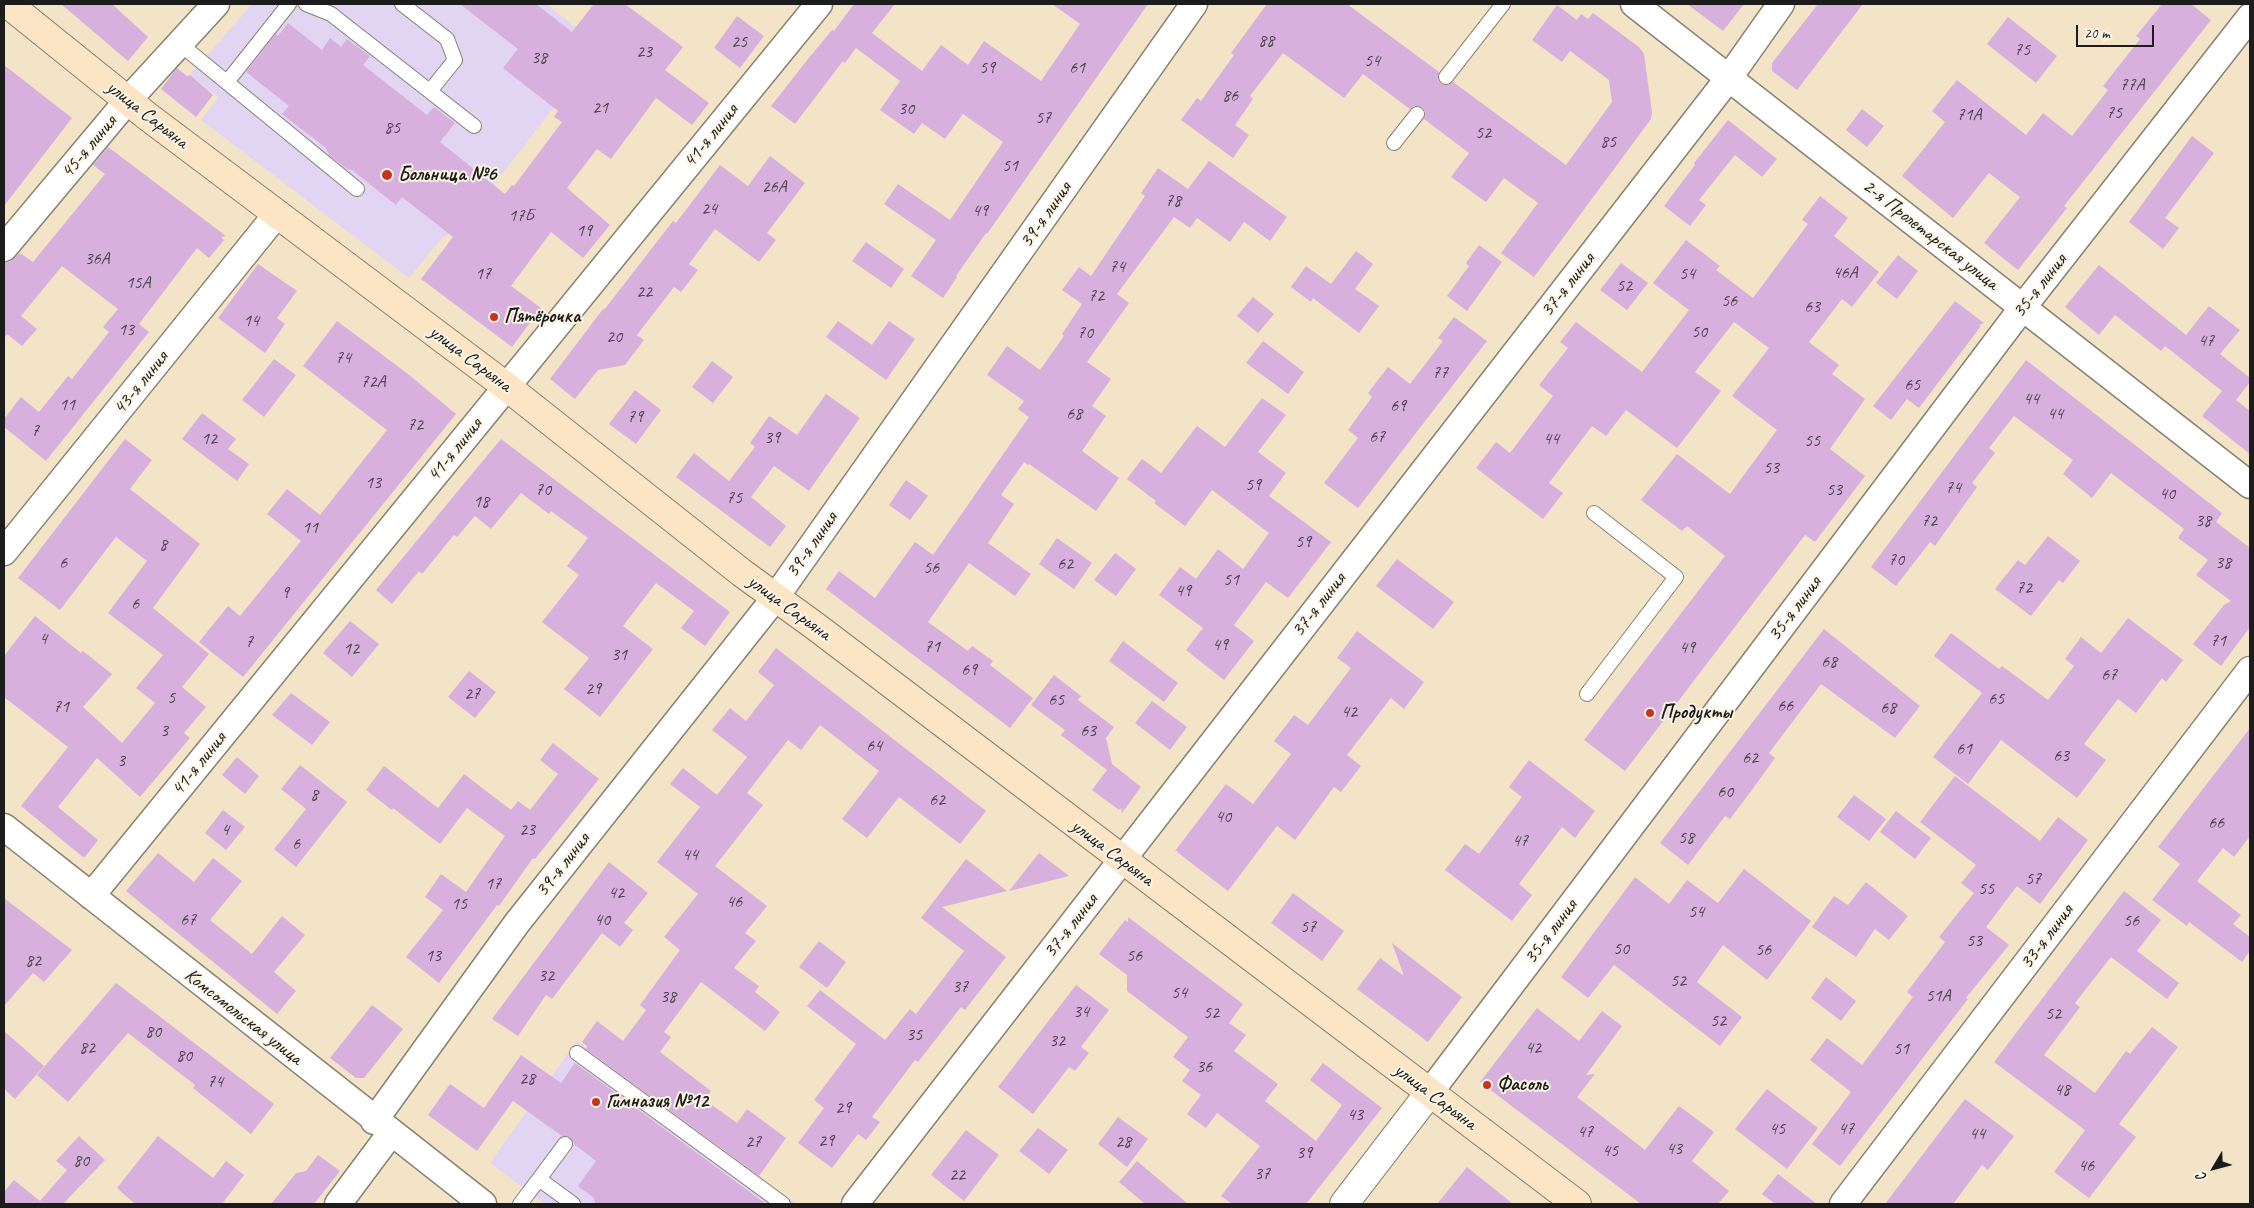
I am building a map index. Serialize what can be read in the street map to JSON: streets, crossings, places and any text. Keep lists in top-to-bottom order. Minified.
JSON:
{"streets":{"main road":["улица Сарьяна"],"street":["41-я линия","45-я линия","39-я линия","2-я Пролетарская улица","37-я линия","35-я линия","43-я линия","33-я линия","Комсомольская улица"]},"crossings":[["улица Сарьяна","41-я линия"],["улица Сарьяна","45-я линия"],["улица Сарьяна","39-я линия"],["улица Сарьяна","37-я линия"],["улица Сарьяна","35-я линия"],["улица Сарьяна","43-я линия"],["41-я линия","Комсомольская улица"],["39-я линия","Комсомольская улица"],["2-я Пролетарская улица","37-я линия"],["2-я Пролетарская улица","35-я линия"]],"places":["Больница №6","Пятёрочка","Продукты","Фасоль","Гимназия №12"],"house_numbers":["88","25","75","23","38","54","59","61","77А","86","21","30","75","71А","57","85","52","85","51","26А","78","24","49","17Б","19","36А","74","46А","17","54","15А","52","22","72","56","63","14","13","50","70","20","47","74","77","72А","65","44","11","69","68","44","79","72","7","67","39","12","44","55","53","13","59","74","70","53","40","75","18","72","38","11","59","8","70","6","38","62","56","51","72","49","9","6","4","71","7","49","71","49","12","31","68","69","67","29","27","5","65","65","66","71","68","42","3","63","64","61","63","62","3","60","8","62","40","66","4","23","58","47","6","44","57","17","55","42","46","15","54","67","40","56","57","53","50","56","13","56","82","32","52","37","54","51А","38","34","52","52","52","80","35","32","82","42","51","80","36","28","74","48","29","43","45","47","47","44","29","27","28","43","45","39","80","46","37","22"],"scale_bar":"20 m","north":"bottom left"}
